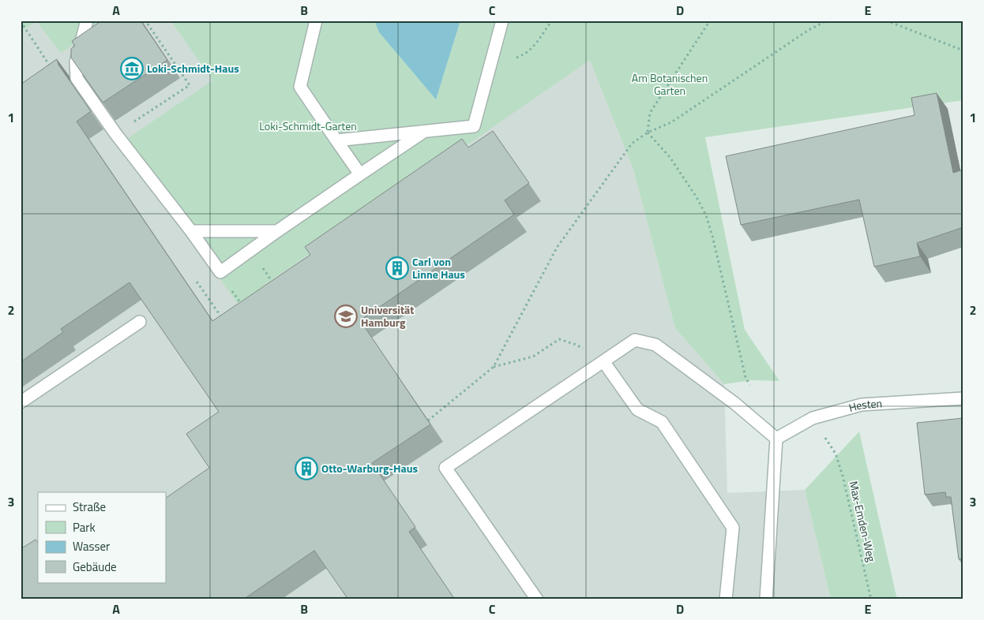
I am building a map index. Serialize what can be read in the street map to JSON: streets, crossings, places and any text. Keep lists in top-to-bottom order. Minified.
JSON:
{"streets":{"street":["Hesten"],"path":["Max-Emden-Weg"]},"parks":["Am Botanischen Garten","Loki-Schmidt-Garten"],"places":{"museum":["Loki-Schmidt-Haus"],"building":["Carl von Linne Haus","Otto-Warburg-Haus"],"school or university":["Universität Hamburg"]},"legend":["Straße","Park","Wasser","Gebäude"],"grid":{"columns":["A","B","C","D","E"],"rows":["1","2","3"]}}
